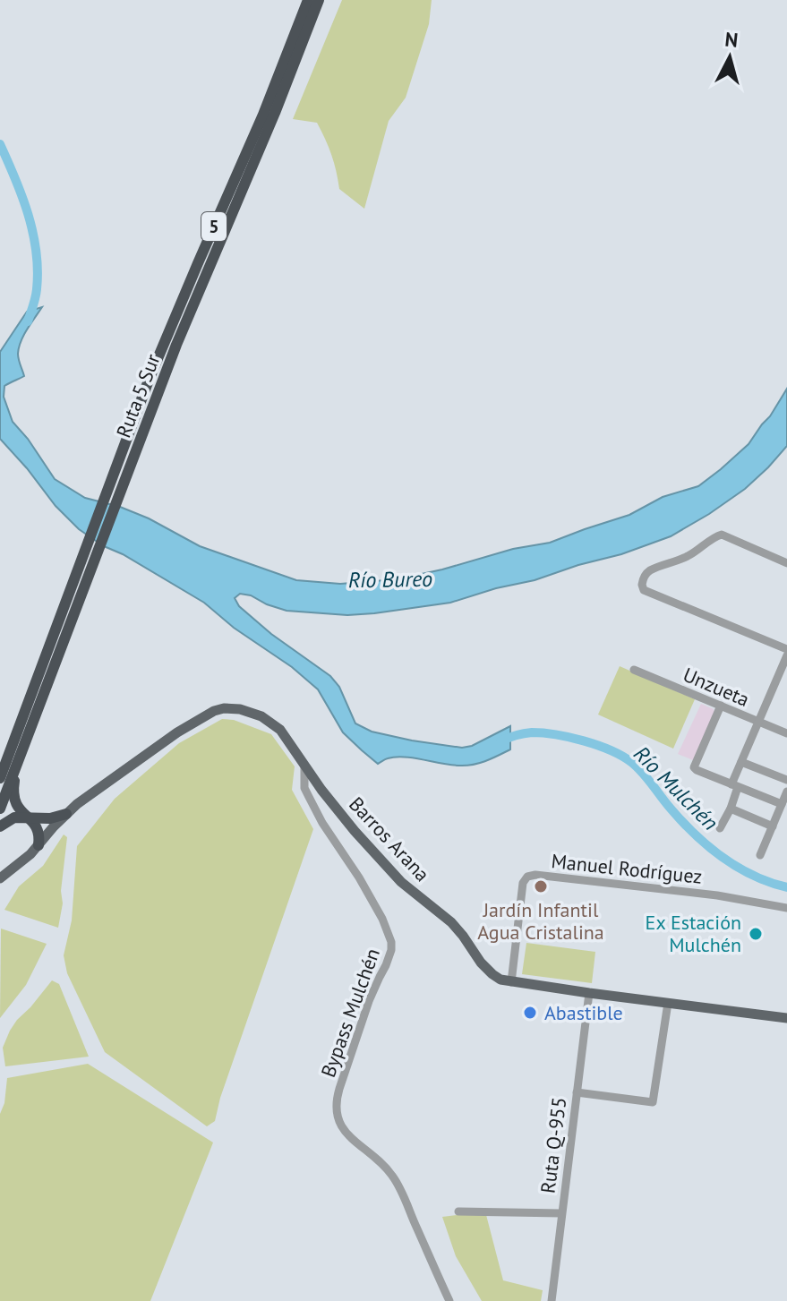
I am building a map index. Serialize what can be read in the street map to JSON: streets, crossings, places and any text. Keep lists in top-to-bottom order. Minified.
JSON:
{"streets":{"highway":["5","Ruta 5 Sur"],"main road":["Barros Arana"],"street":["Unzueta","Manuel Rodríguez","Bypass Mulchén","Ruta Q-955"]},"crossings":[["Barros Arana","Manuel Rodríguez"],["Barros Arana","Bypass Mulchén"],["Barros Arana","Ruta Q-955"]],"water":["Río Bureo","Río Mulchén"],"places":["Jardín Infantil Agua Cristalina","Ex Estación Mulchén","Abastible"],"north":"top"}
